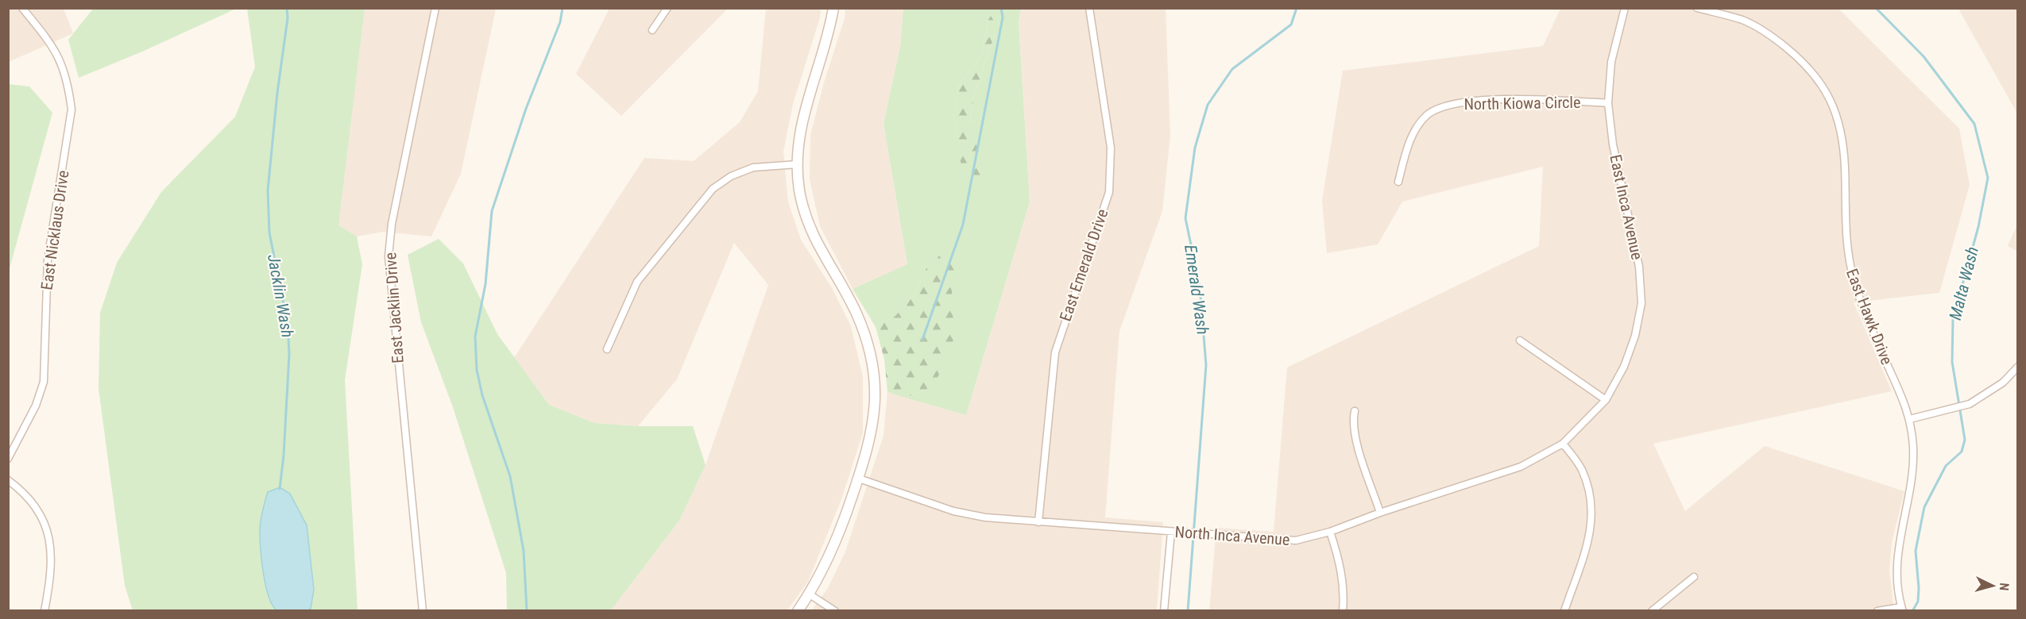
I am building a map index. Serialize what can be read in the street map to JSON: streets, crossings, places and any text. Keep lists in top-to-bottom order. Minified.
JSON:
{"streets":{"street":["North Kiowa Circle","East Inca Avenue","East Nicklaus Drive","East Emerald Drive","East Jacklin Drive","East Hawk Drive","North Inca Avenue"]},"crossings":[["North Kiowa Circle","East Inca Avenue"],["East Inca Avenue","North Inca Avenue"],["East Emerald Drive","North Inca Avenue"]],"water":["Malta Wash","Emerald Wash","Jacklin Wash"],"north":"right"}
